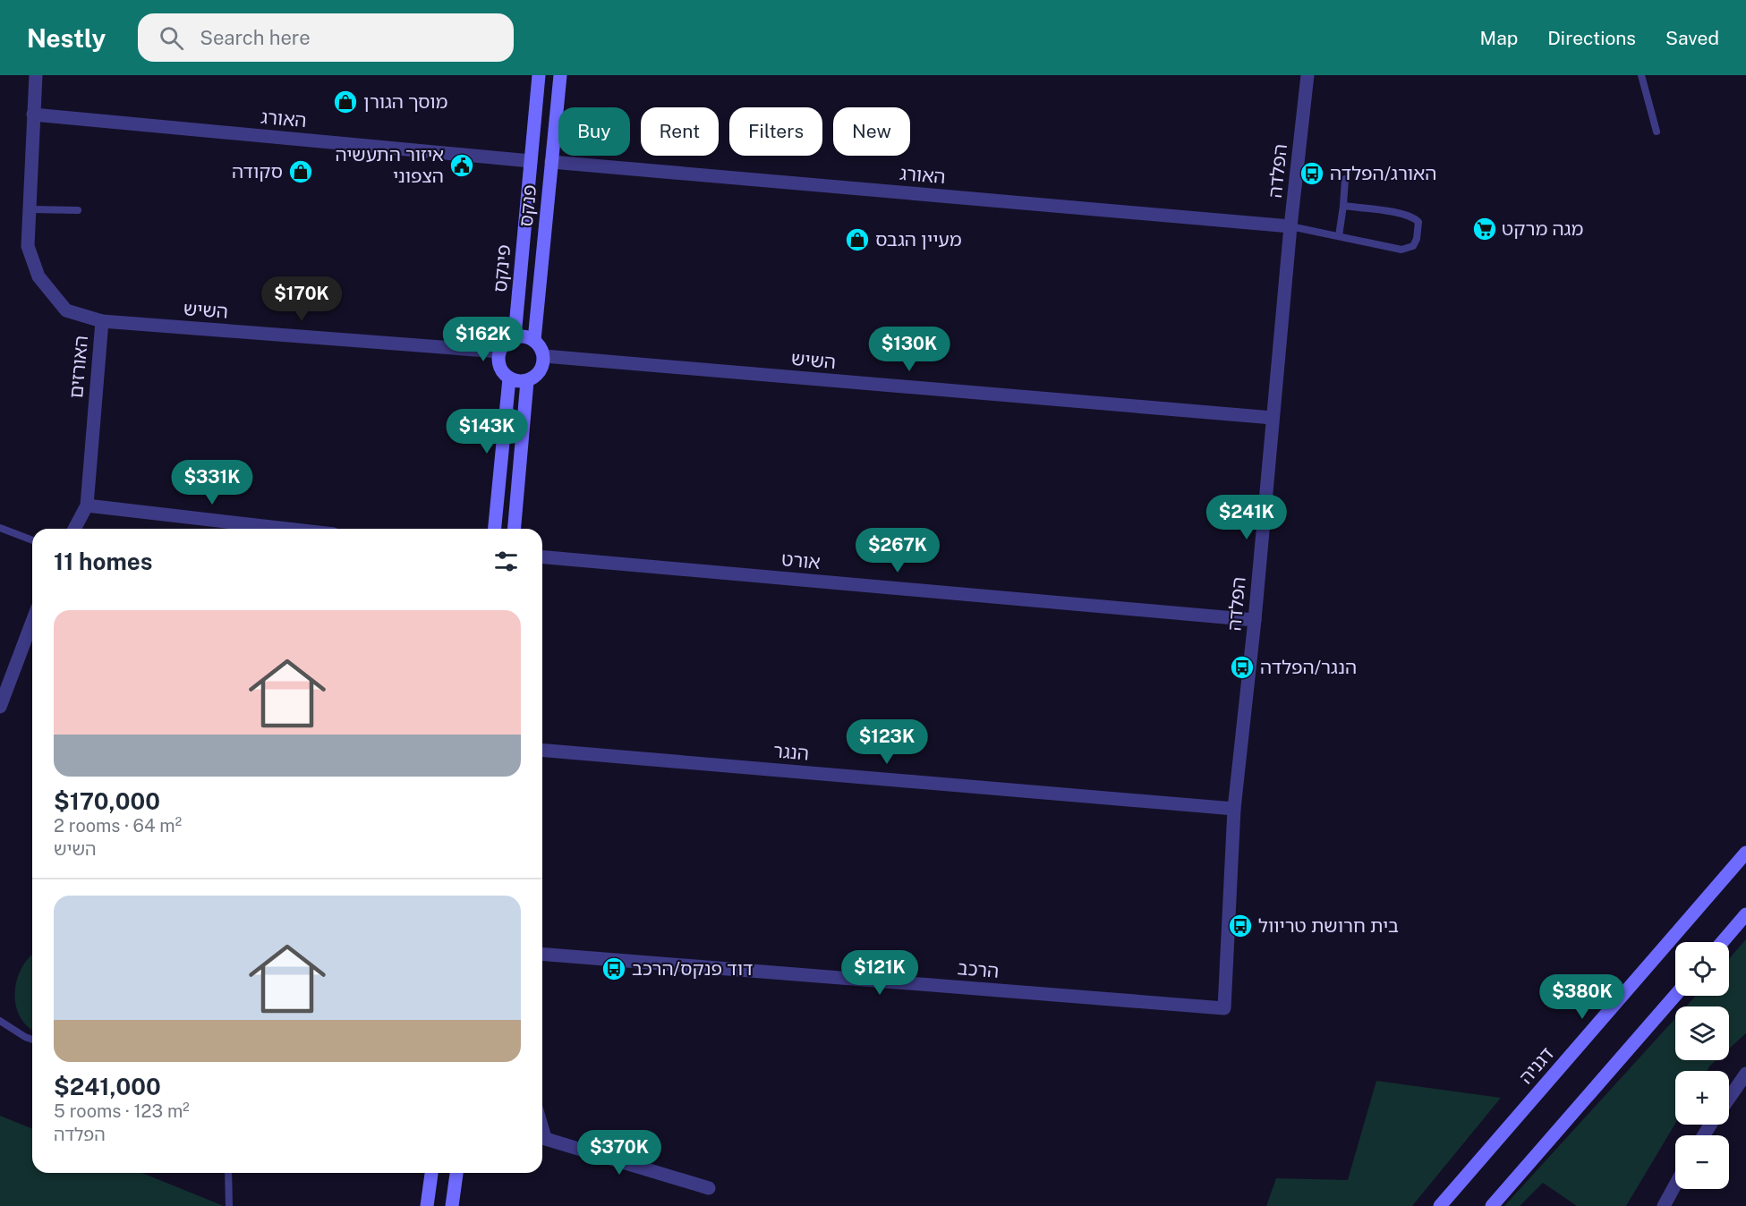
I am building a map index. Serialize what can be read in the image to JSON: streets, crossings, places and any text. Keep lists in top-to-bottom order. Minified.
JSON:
{"streets":{"street":["האורג","הפלדה","פנקס","פינקס","השיש","האורזים","אורט","הנגר","הרכב","דגניה"]},"crossings":[["האורג","הפלדה"],["האורג","פנקס"],["האורג","פינקס"],["האורג","האורזים"],["הפלדה","השיש"],["הפלדה","אורט"],["הפלדה","הנגר"],["הפלדה","הרכב"],["פנקס","פינקס"],["פנקס","השיש"],["פינקס","השיש"],["השיש","האורזים"]],"places":{"shop":["מוסך הגורן","סקודה","מעיין הגבס"],"public building":["איזור התעשיה הצפוני"],"bus stop":["האורג/הפלדה","הנגר/הפלדה","בית חרושת טריוול","דוד פנקס/הרכב"],"supermarket":["מגה מרקט"]},"page":{"header":"Nestly","search":"Search here","nav":["Map","Directions","Saved"],"chip":["Buy","Rent","Filters","New"],"price":["$170K","$162K","$130K","$143K","$331K","$241K","$267K","$123K","$121K","$380K","$370K"],"heading":"11 homes","list":[{"name":"$170,000","note":"2 rooms · 64 m² · השיש"},{"name":"$241,000","note":"5 rooms · 123 m² · הפלדה"}],"map_buttons":["+","−"]}}
